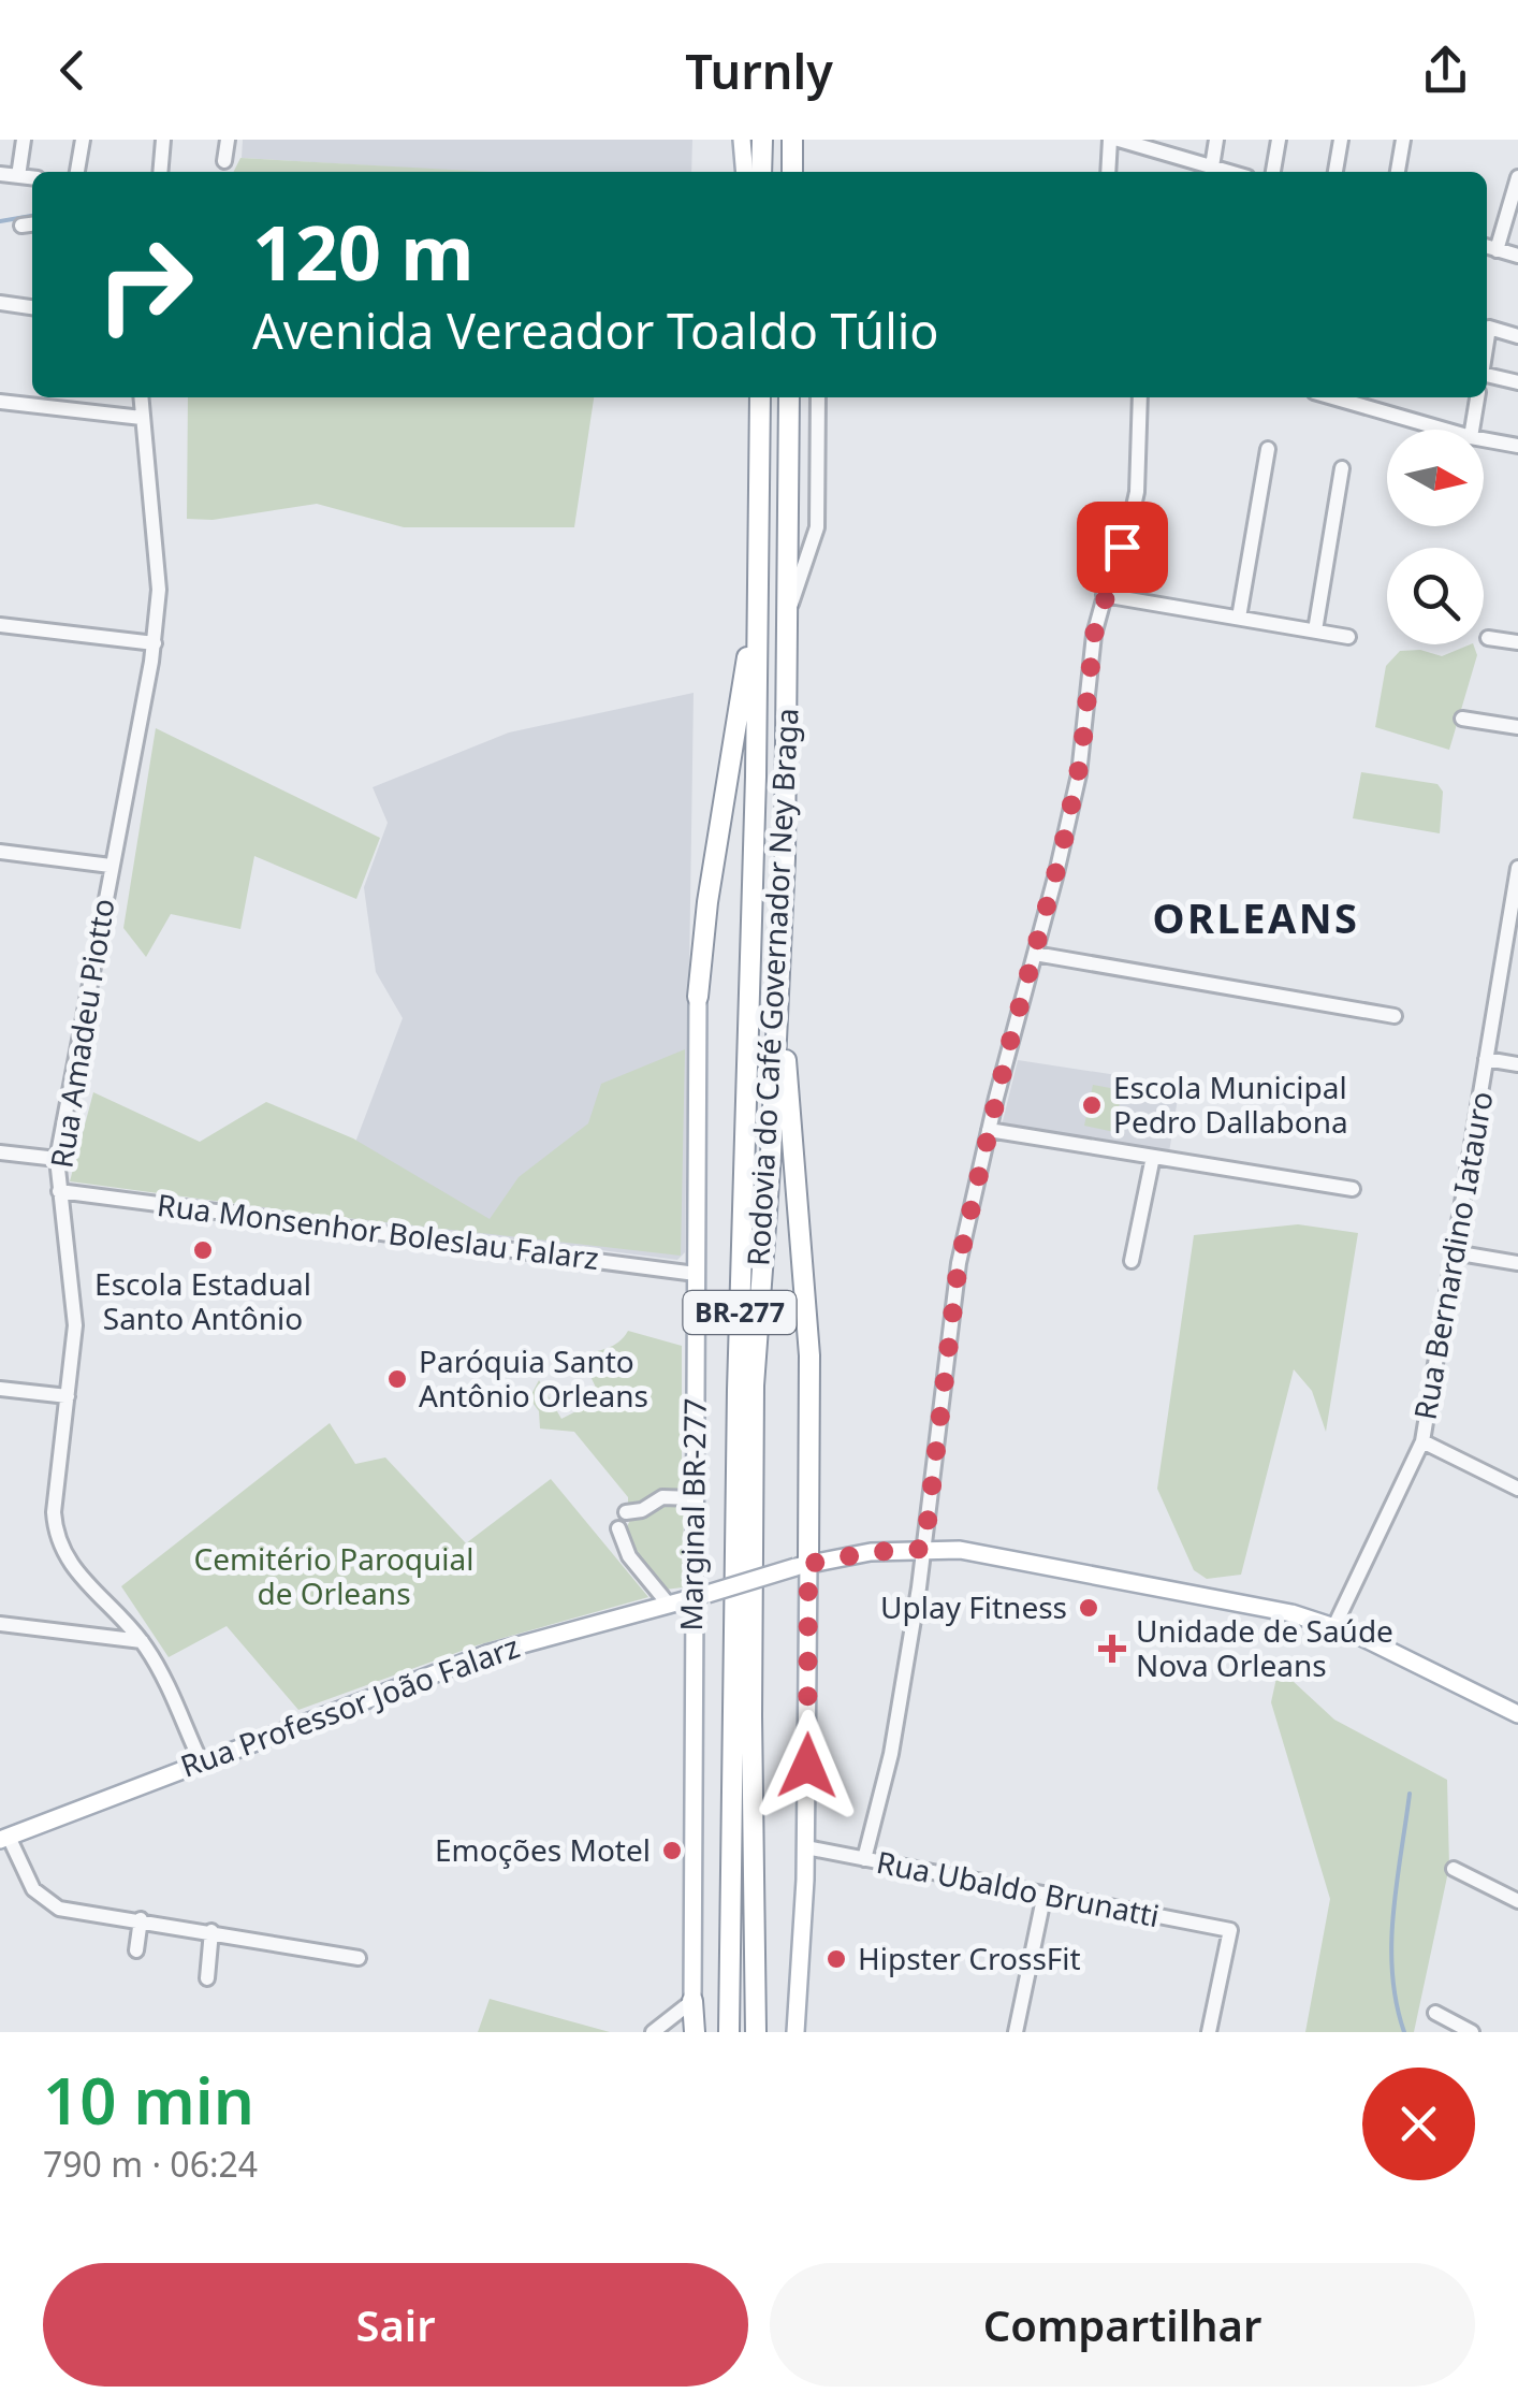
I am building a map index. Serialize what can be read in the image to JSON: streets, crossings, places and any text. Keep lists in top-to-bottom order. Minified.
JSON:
{"streets":{"highway":["Rodovia do Café Governador Ney Braga","BR-277"],"main road":["Marginal BR-277","Rua Professor João Falarz"],"street":["Rua Amadeu Piotto","Rua Monsenhor Boleslau Falarz","Rua Bernardino Iatauro","Rua Ubaldo Brunatti"]},"crossings":[["Rua Amadeu Piotto","Rua Monsenhor Boleslau Falarz"],["Rua Amadeu Piotto","Rua Professor João Falarz"],["Rua Monsenhor Boleslau Falarz","Marginal BR-277"],["Rua Bernardino Iatauro","Rua Professor João Falarz"],["Marginal BR-277","Rua Professor João Falarz"]],"districts":["ORLEANS"],"parks":["Cemitério Paroquial de Orleans"],"places":{"other":["Escola Municipal Pedro Dallabona","Escola Estadual Santo Antônio","Paróquia Santo Antônio Orleans","Uplay Fitness","Emoções Motel","Hipster CrossFit"],"health":["Unidade de Saúde Nova Orleans"]},"north":"right","page":{"header":"Turnly","turn":["120 m","Avenida Vereador Toaldo Túlio"],"heading":["10 min","790 m · 06:24"],"buttons":["Sair","Compartilhar"]}}
